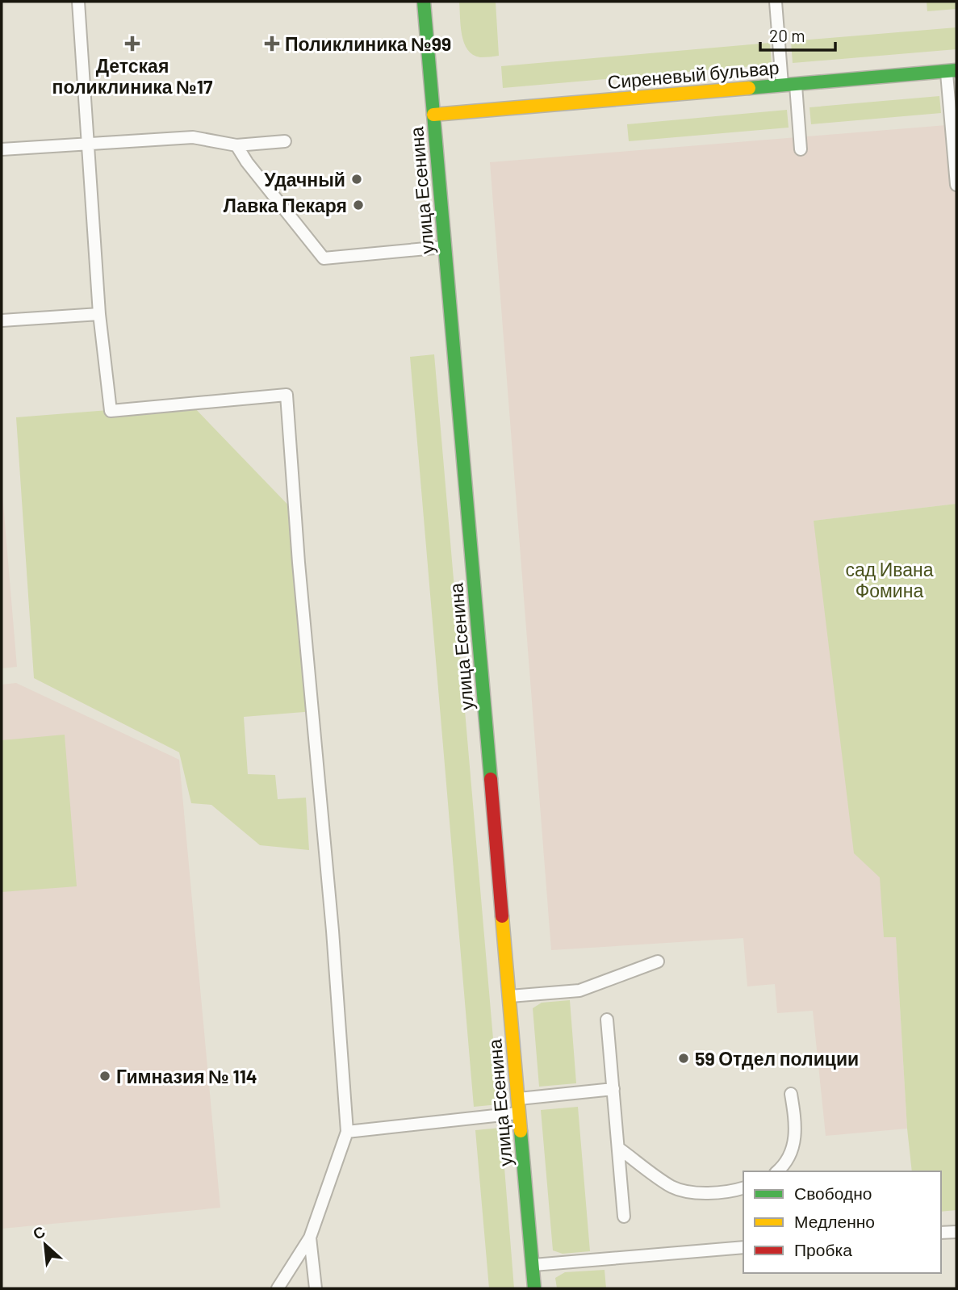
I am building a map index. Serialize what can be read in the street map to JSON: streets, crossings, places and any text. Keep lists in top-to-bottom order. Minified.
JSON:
{"streets":{"street":["Сиреневый бульвар","улица Есенина"]},"crossings":[["Сиреневый бульвар","улица Есенина"]],"parks":["сад Ивана Фомина"],"places":{"health":["Детская поликлиника №17","Поликлиника №99"],"other":["Удачный","Лавка Пекаря","59 Отдел полиции","Гимназия № 114"]},"legend":["Свободно","Медленно","Пробка"],"scale_bar":"20 m","north":"top left"}
